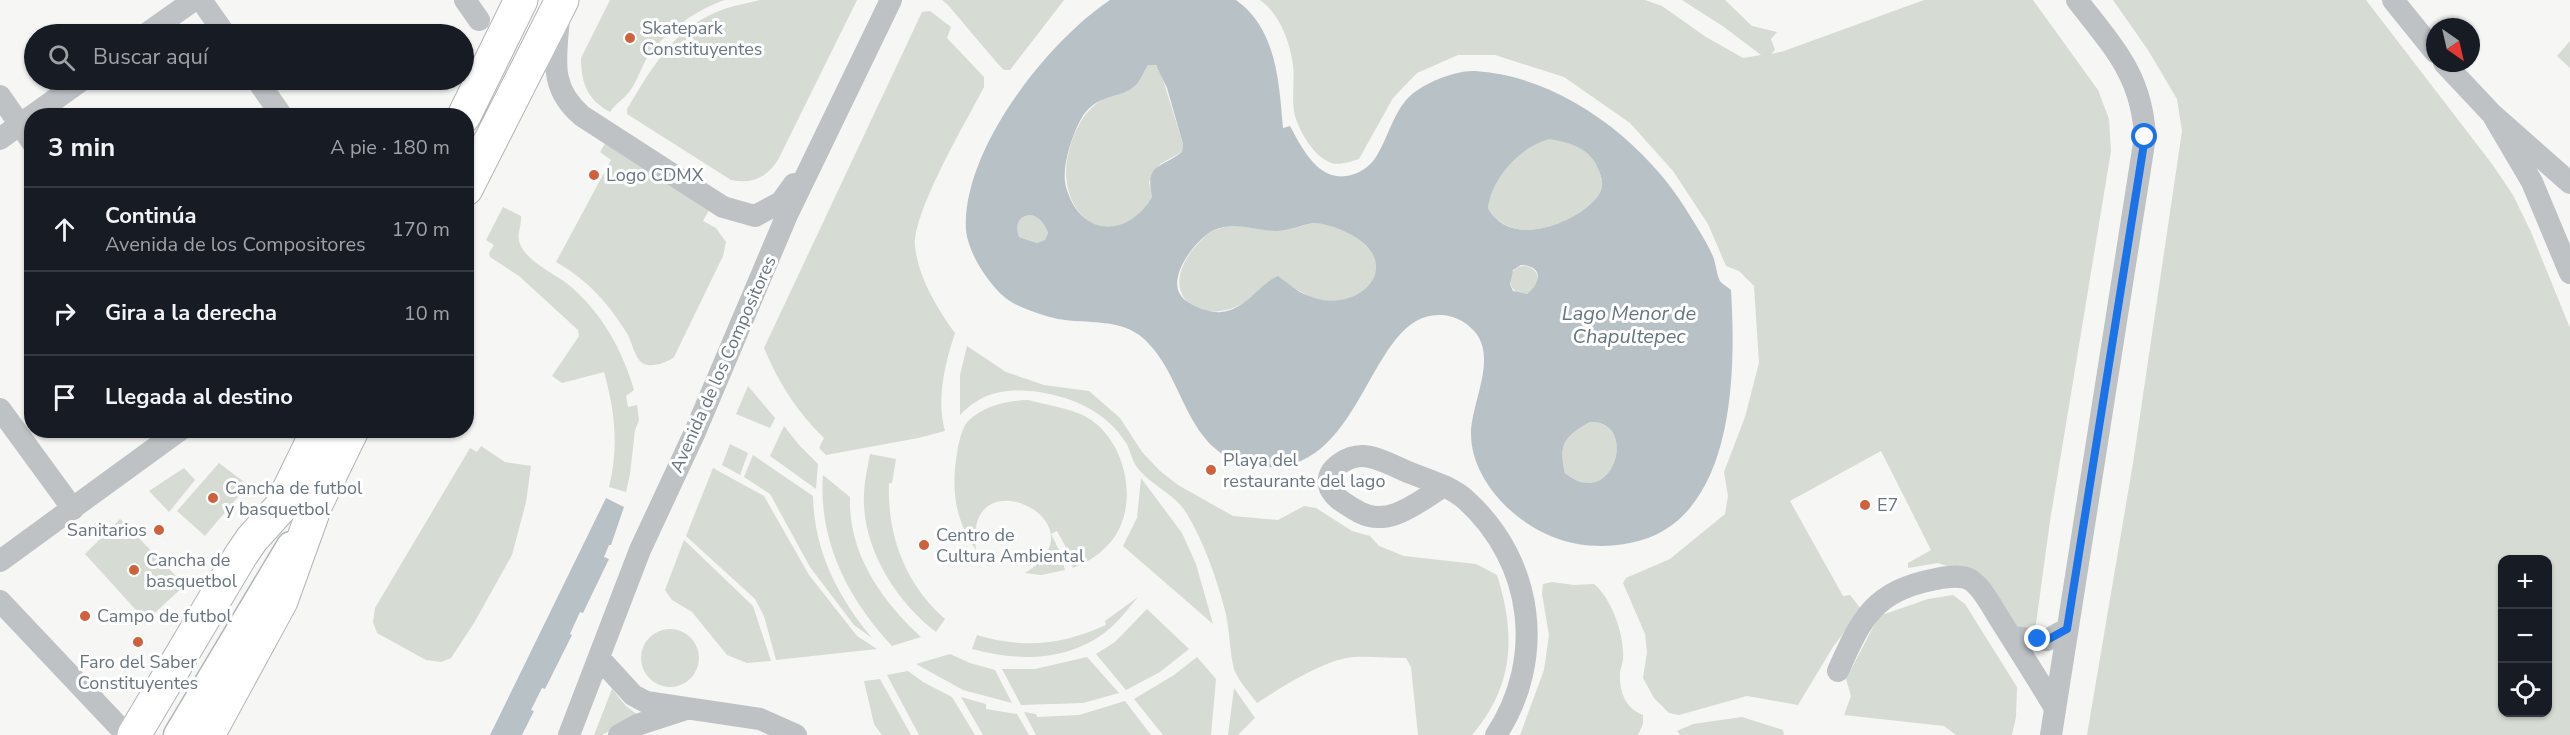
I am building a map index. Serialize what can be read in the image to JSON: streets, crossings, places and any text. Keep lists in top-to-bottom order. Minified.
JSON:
{"streets":{"street":["Avenida de los Compositores"]},"water":["Lago Menor de Chapultepec"],"places":["Skatepark Constituyentes","Logo CDMX","Playa del restaurante del lago","Cancha de futbol y basquetbol","E7","Sanitarios","Centro de Cultura Ambiental","Cancha de basquetbol","Campo de futbol","Faro del Saber Constituyentes"],"north":"bottom right","page":{"search":"Buscar aquí","heading":["3 min","A pie · 180 m"],"list":[["Continúa","Avenida de los Compositores","170 m"],["Gira a la derecha","10 m"],"Llegada al destino"],"map_buttons":["+","−"]}}
